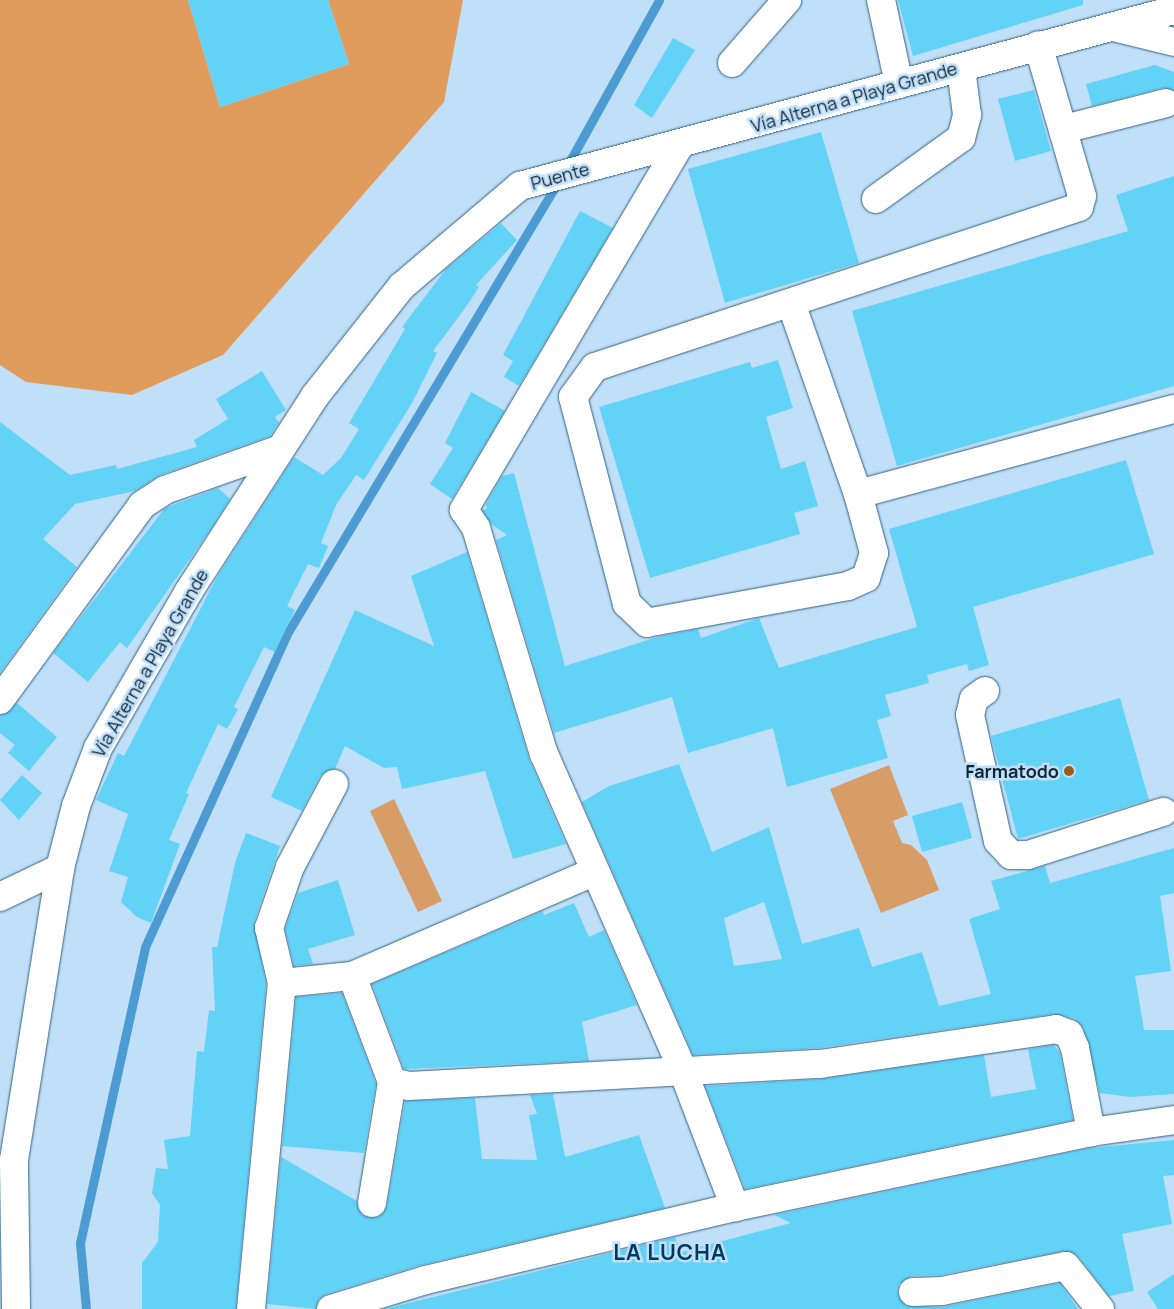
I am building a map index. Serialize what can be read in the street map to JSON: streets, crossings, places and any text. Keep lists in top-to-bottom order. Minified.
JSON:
{"streets":{"street":["Vía Alterna a Playa Grande","Puente"]},"crossings":[["Vía Alterna a Playa Grande","Puente"]],"districts":["LA LUCHA"],"places":["Farmatodo"]}
